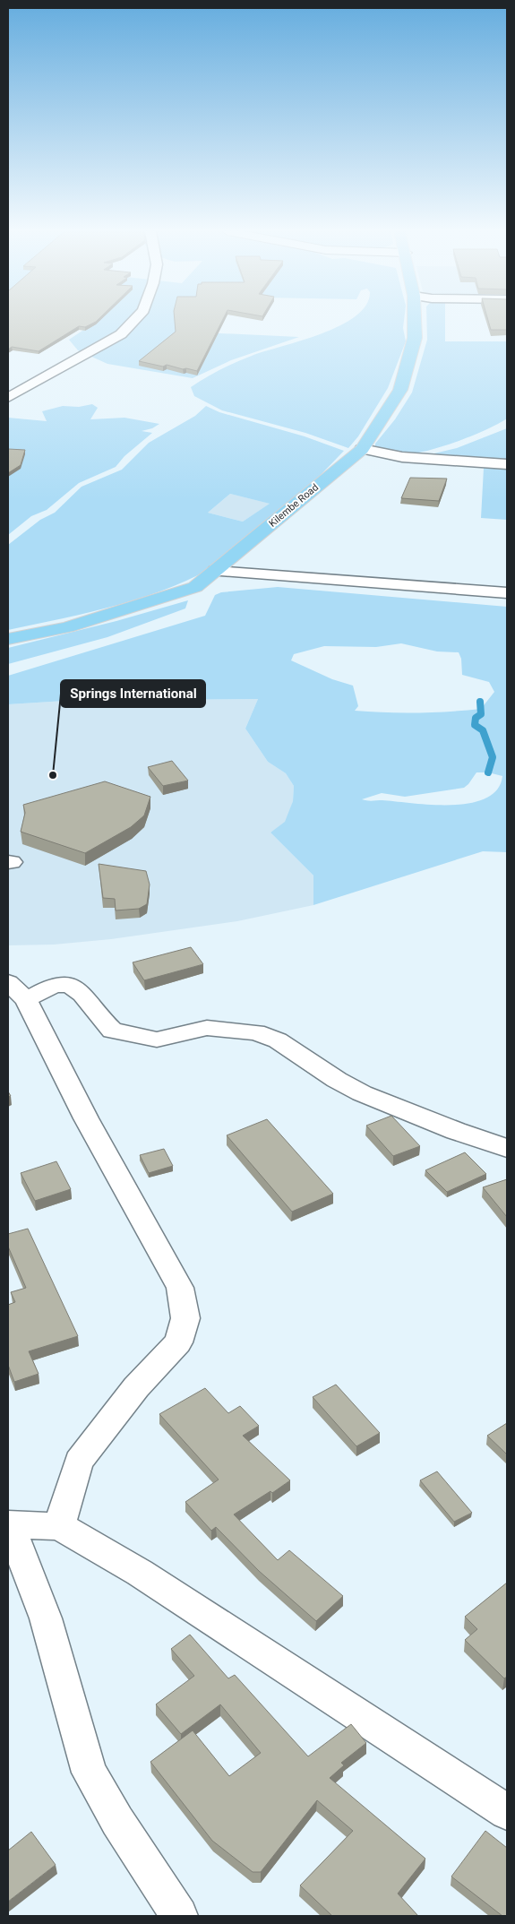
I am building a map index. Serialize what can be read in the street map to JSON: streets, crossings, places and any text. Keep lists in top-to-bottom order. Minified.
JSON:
{"streets":{"main road":["Kilembe Road"]},"places":["Springs International"]}
